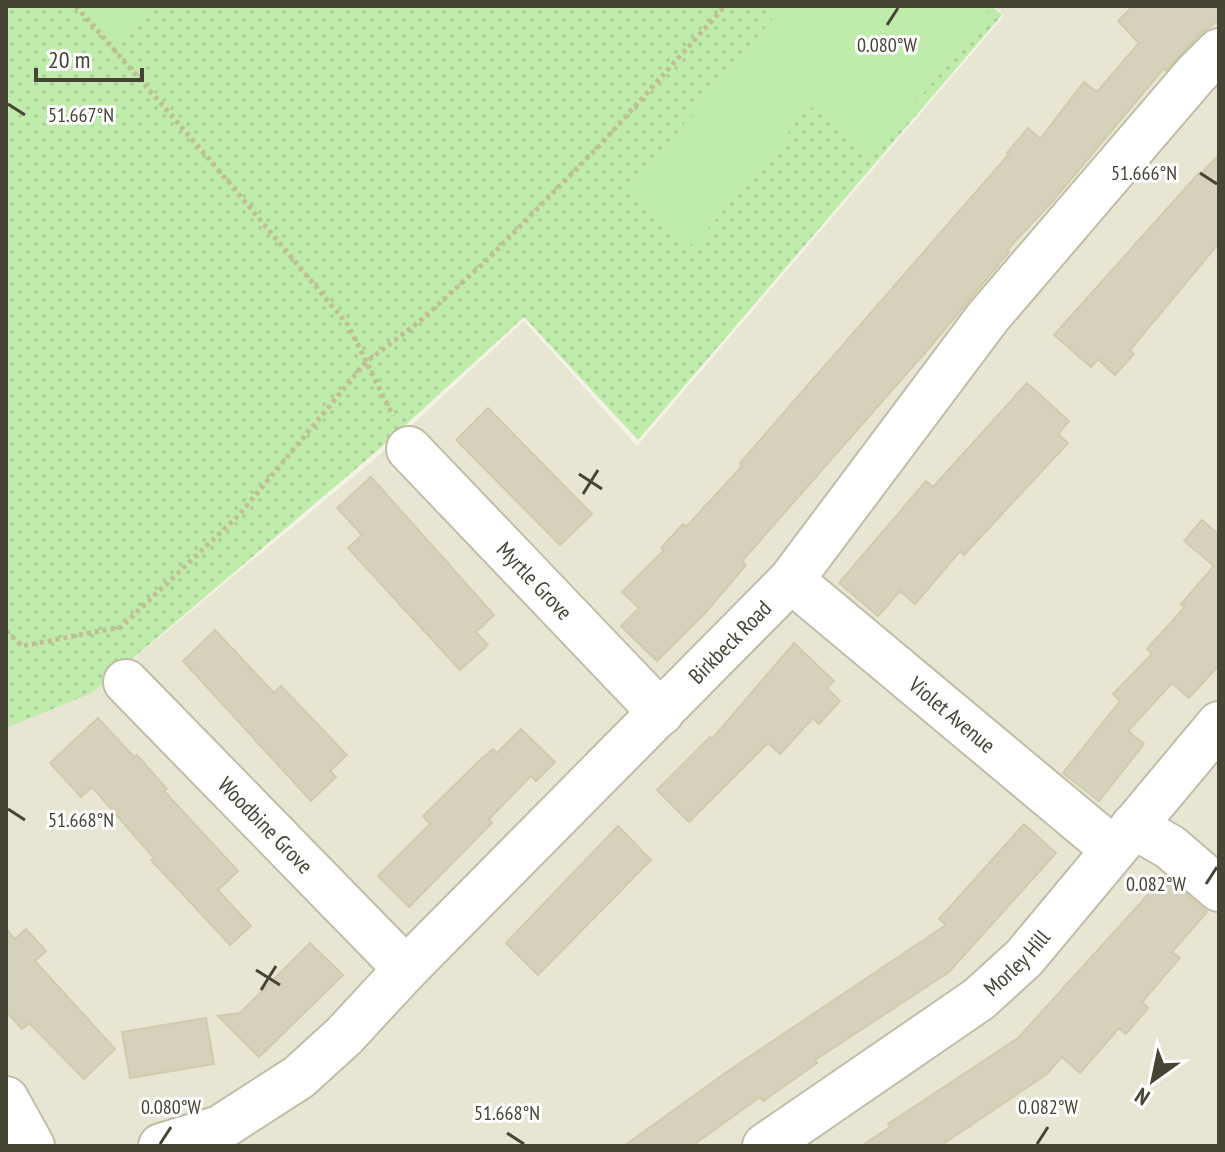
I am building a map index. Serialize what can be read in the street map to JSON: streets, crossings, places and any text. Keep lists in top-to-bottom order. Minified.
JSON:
{"streets":{"street":["Myrtle Grove","Birkbeck Road","Violet Avenue","Woodbine Grove","Morley Hill"]},"crossings":[["Myrtle Grove","Birkbeck Road"],["Birkbeck Road","Violet Avenue"],["Birkbeck Road","Woodbine Grove"],["Violet Avenue","Morley Hill"]],"scale_bar":"20 m","north":"bottom left","coordinates":["0.080°W","51.667°N","51.666°N","51.668°N","0.082°W"]}
